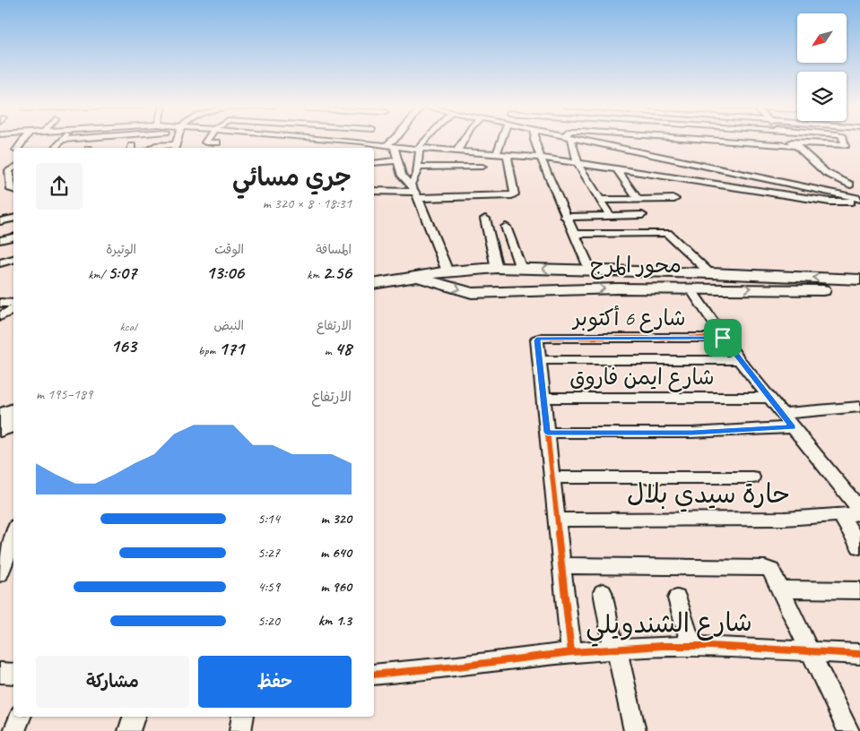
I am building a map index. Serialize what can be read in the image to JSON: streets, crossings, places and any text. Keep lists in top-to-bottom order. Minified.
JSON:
{"streets":{"main road":["محور المرج"],"street":["شارع 6 أكتوبر","شارع ايمن فاروق","حارة سيدي بلال","شارع الشندويلي"]},"north":"bottom left","page":{"heading":["جري مسائي","18:31 · 8 × 320 m"],"stats":[["المسافة","2.56 km"],["الوقت","13:06"],["الوتيرة","5:07 /km"],["الارتفاع","48 m"],["النبض","171 bpm"],["kcal","163"]],"chart":["الارتفاع","189–195 m"],"list":[{"name":"320 m","note":"5:14"},{"name":"640 m","note":"5:27"},{"name":"960 m","note":"4:59"},{"name":"1.3 km","note":"5:20"}],"buttons":["حفظ","مشاركة"]}}
